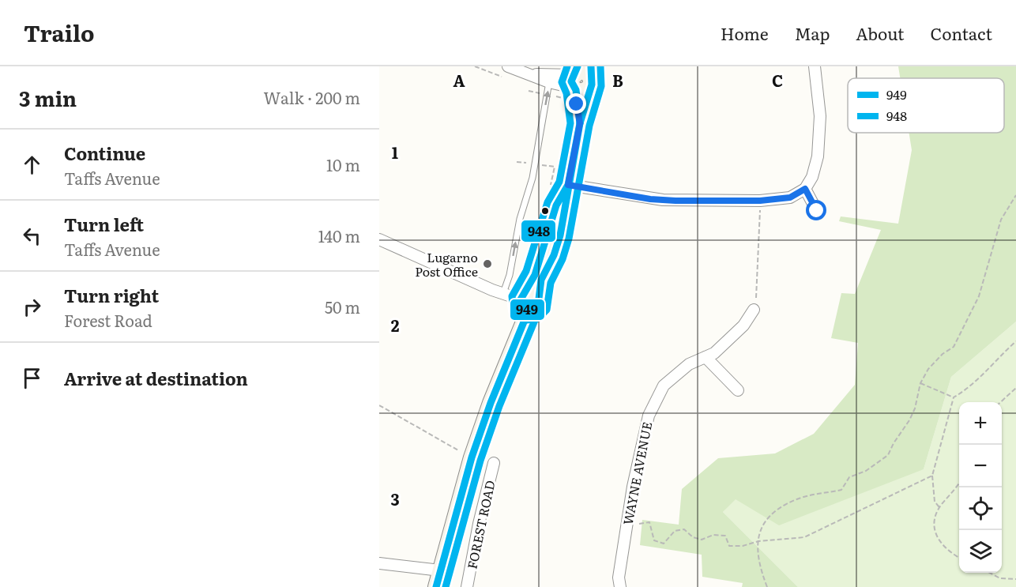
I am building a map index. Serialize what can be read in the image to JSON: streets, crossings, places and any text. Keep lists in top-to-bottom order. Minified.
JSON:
{"streets":{"street":["WAYNE AVENUE","FOREST ROAD"]},"places":["Lugarno Post Office"],"lines":["transit line 949","transit line 948"],"legend":["949","948"],"page":{"header":"Trailo","nav":["Home","Map","About","Contact"],"heading":["3 min","Walk · 200 m"],"list":[["Continue","Taffs Avenue","10 m"],["Turn left","Taffs Avenue","140 m"],["Turn right","Forest Road","50 m"],"Arrive at destination"],"map_buttons":["+","−"]},"grid":{"columns":["A","B","C"],"rows":["1","2","3"]}}
